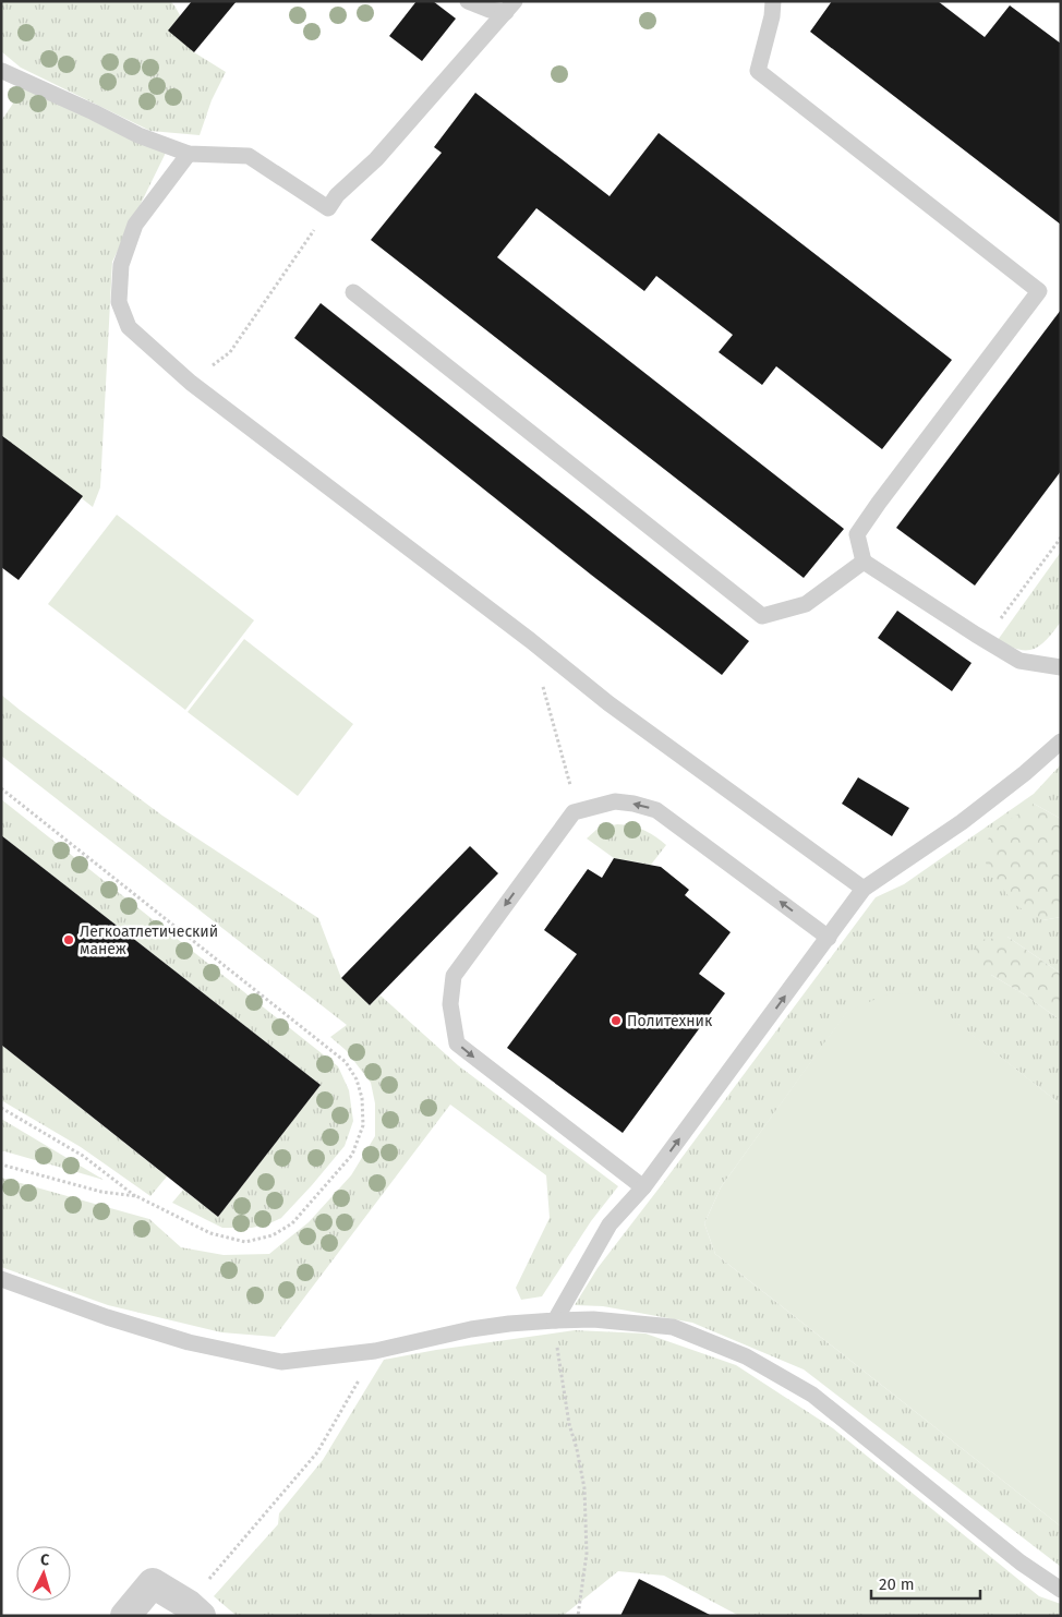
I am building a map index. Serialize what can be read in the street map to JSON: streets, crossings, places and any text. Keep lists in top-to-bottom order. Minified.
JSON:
{"places":["Легкоатлетический манеж","Политехник"],"scale_bar":"20 m","north":"top"}
